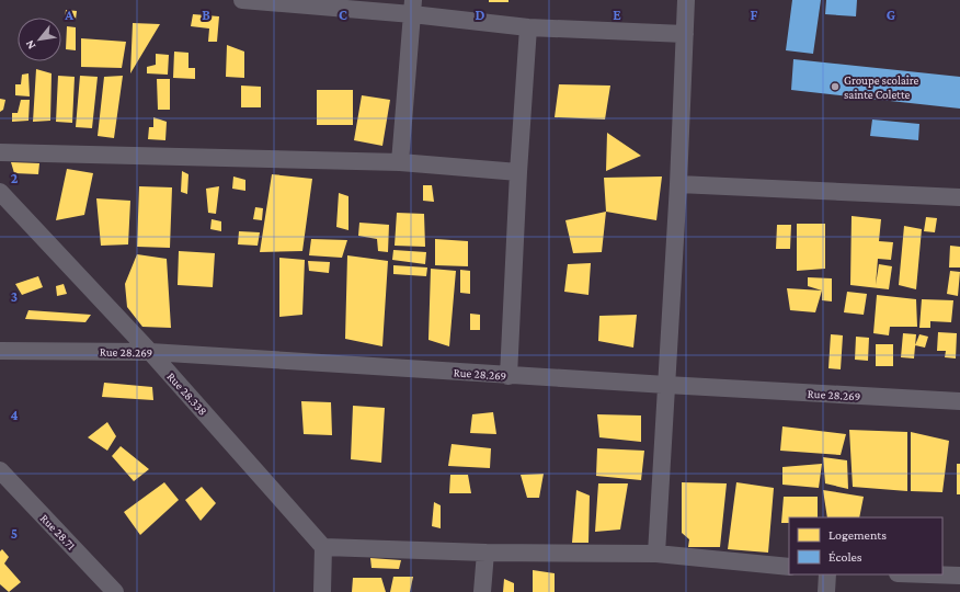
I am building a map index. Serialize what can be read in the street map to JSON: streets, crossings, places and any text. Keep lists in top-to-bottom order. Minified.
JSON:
{"streets":{"street":["Rue 28.269","Rue 28.338","Rue 28.71"]},"crossings":[["Rue 28.269","Rue 28.338"]],"places":["Groupe scolaire sainte Colette"],"legend":["Logements","Écoles"],"north":"bottom left","grid":{"columns":["A","B","C","D","E","F","G"],"rows":["2","3","4","5"]}}
